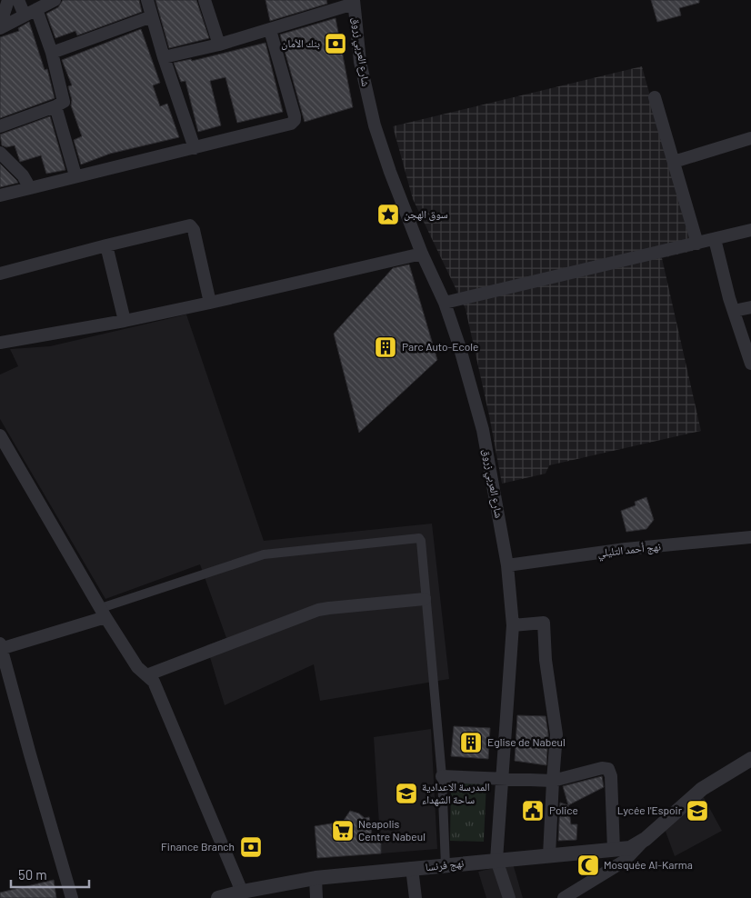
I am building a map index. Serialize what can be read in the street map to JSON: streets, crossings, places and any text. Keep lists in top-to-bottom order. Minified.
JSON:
{"streets":{"street":["شارع العربي زروق","نهج أحمد التليلي","نهج فرنسا"]},"crossings":[["شارع العربي زروق","نهج أحمد التليلي"],["شارع العربي زروق","نهج فرنسا"]],"places":{"bank":["بنك الأمان","Finance Branch"],"place":["سوق الهجن"],"building":["Parc Auto-Ecole","Eglise de Nabeul"],"school or university":["المدرسة الاعدادية ساحة الشهداء","Lycée l'Espoir"],"public building":["Police"],"supermarket":["Neapolis Centre Nabeul"],"mosque":["Mosquée Al-Karma"]},"scale_bar":"50 m"}
